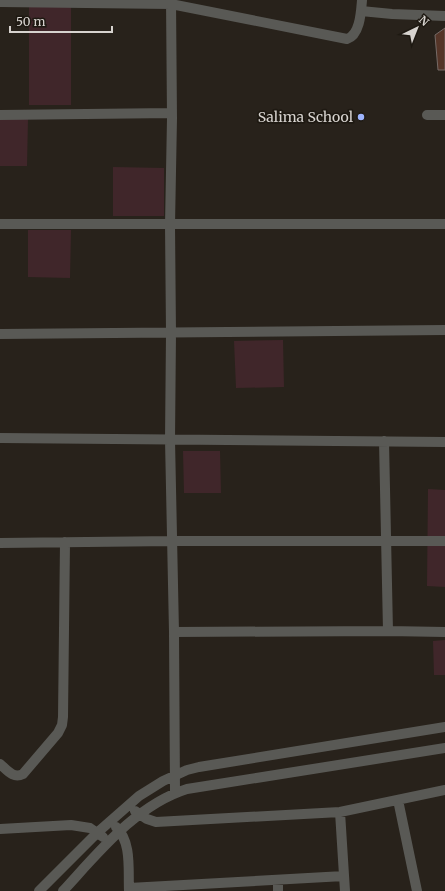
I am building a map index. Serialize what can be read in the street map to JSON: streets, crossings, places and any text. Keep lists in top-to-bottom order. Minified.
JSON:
{"places":["Salima School"],"scale_bar":"50 m","north":"top right"}
